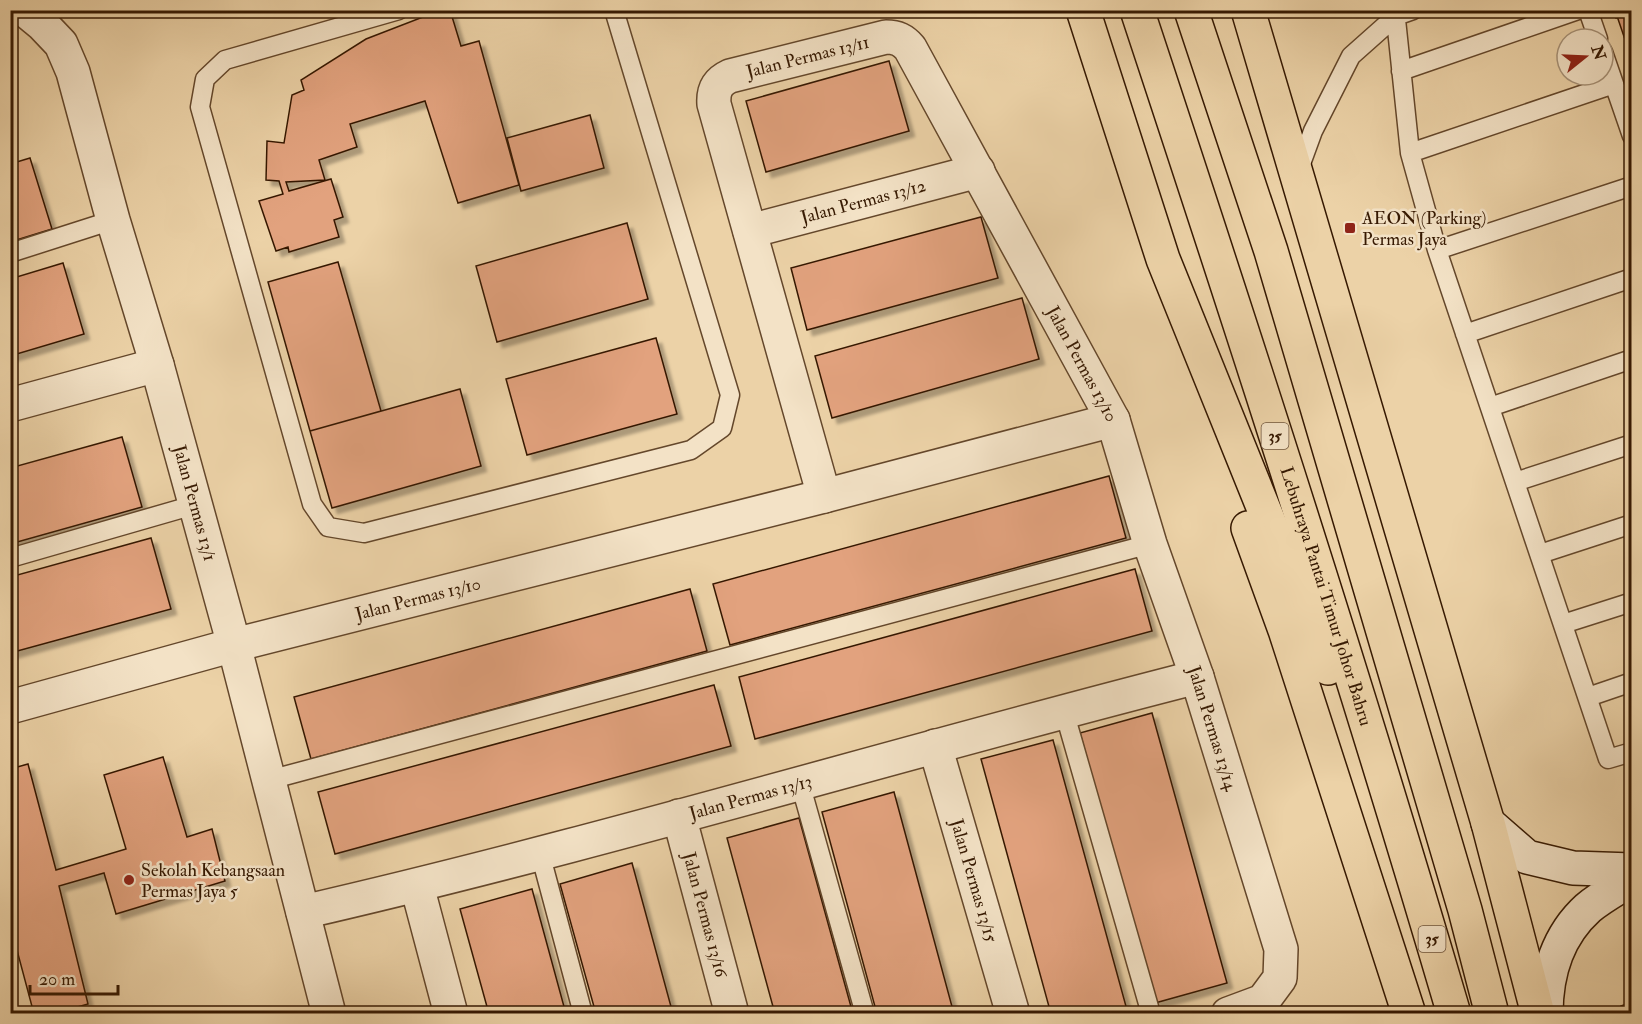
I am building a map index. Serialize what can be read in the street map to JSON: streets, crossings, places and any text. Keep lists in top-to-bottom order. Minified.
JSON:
{"streets":{"highway":["35","Lebuhraya Pantai Timur Johor Bahru"],"street":["Jalan Permas 13/11","Jalan Permas 13/12","Jalan Permas 13/10","Jalan Permas 13/1","Jalan Permas 13/14","Jalan Permas 13/13","Jalan Permas 13/15","Jalan Permas 13/16"]},"crossings":[["Jalan Permas 13/11","Jalan Permas 13/12"],["Jalan Permas 13/11","Jalan Permas 13/10"],["Jalan Permas 13/12","Jalan Permas 13/10"],["Jalan Permas 13/10","Jalan Permas 13/1"],["Jalan Permas 13/10","Jalan Permas 13/14"],["Jalan Permas 13/1","Jalan Permas 13/13"],["Jalan Permas 13/14","Jalan Permas 13/13"],["Jalan Permas 13/13","Jalan Permas 13/15"],["Jalan Permas 13/13","Jalan Permas 13/16"]],"places":{"transit":["AEON (Parking) Permas Jaya"],"other":["Sekolah Kebangsaan Permas Jaya 5"]},"scale_bar":"20 m","north":"right"}
